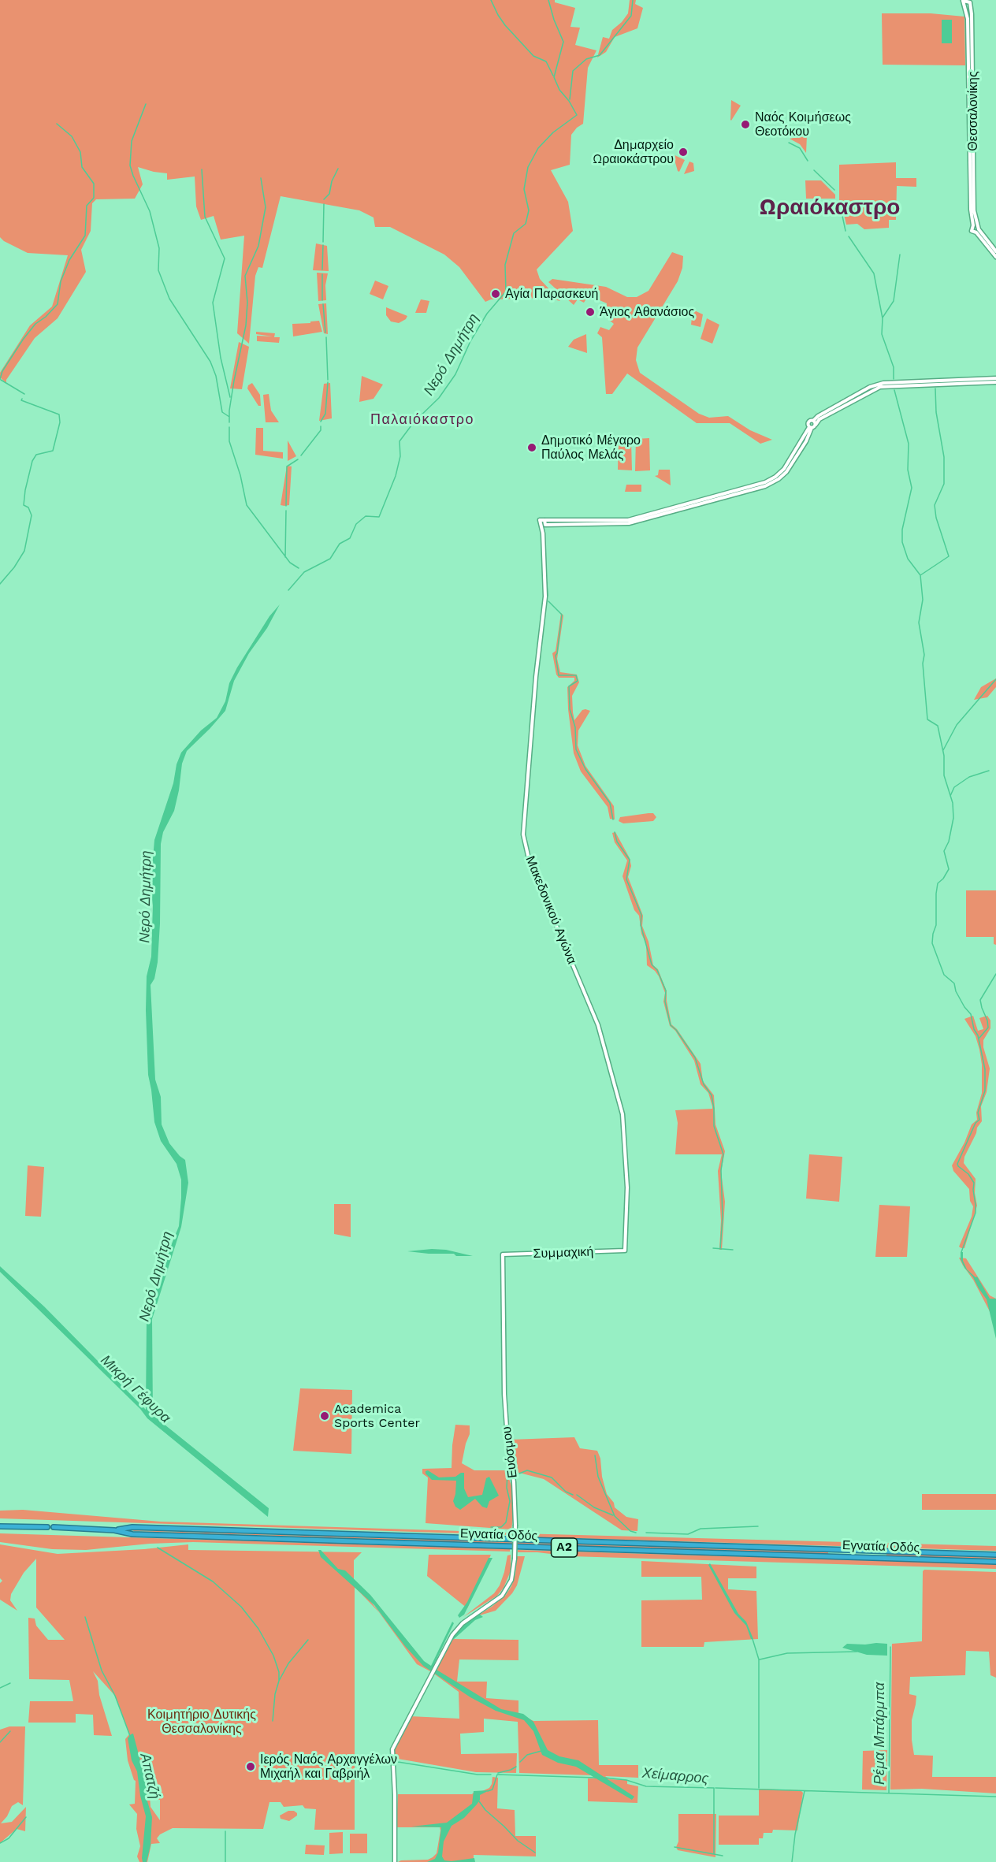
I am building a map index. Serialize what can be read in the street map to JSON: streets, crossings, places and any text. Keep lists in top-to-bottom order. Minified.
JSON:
{"streets":{"highway":["Εγνατία Οδός","Α2"],"main road":["Θεσσαλονίκης","Μακεδονικού Αγώνα","Συμμαχική","Ευόσμου"]},"crossings":[["Μακεδονικού Αγώνα","Συμμαχική"],["Συμμαχική","Ευόσμου"]],"districts":["Ωραιόκαστρο","Παλαιόκαστρο"],"water":["Νερό Δημήτρη","Μικρή Γέφυρα","Ρέμα Μπάρμπα","Απατζή","Χείμαρρος"],"parks":["Κοιμητήριο Δυτικής Θεσσαλονίκης"],"places":["Ναός Κοιμήσεως Θεοτόκου","Δημαρχείο Ωραιοκάστρου","Αγία Παρασκευή","Άγιος Αθανάσιος","Δημοτικό Μέγαρο Παύλος Μελάς","Academica Sports Center","Ιερός Ναός Αρχαγγέλων Μιχαήλ και Γαβριήλ"]}
